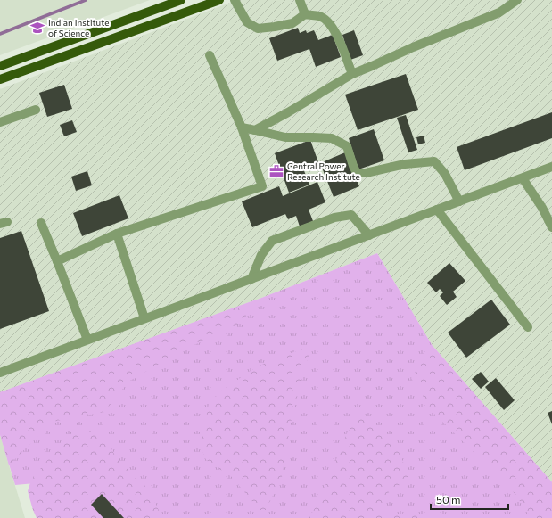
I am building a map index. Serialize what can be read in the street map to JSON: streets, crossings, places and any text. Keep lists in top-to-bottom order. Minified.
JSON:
{"places":{"school or university":["Indian Institute of Science"],"office":["Central Power Research Institute"]},"scale_bar":"50 m"}
